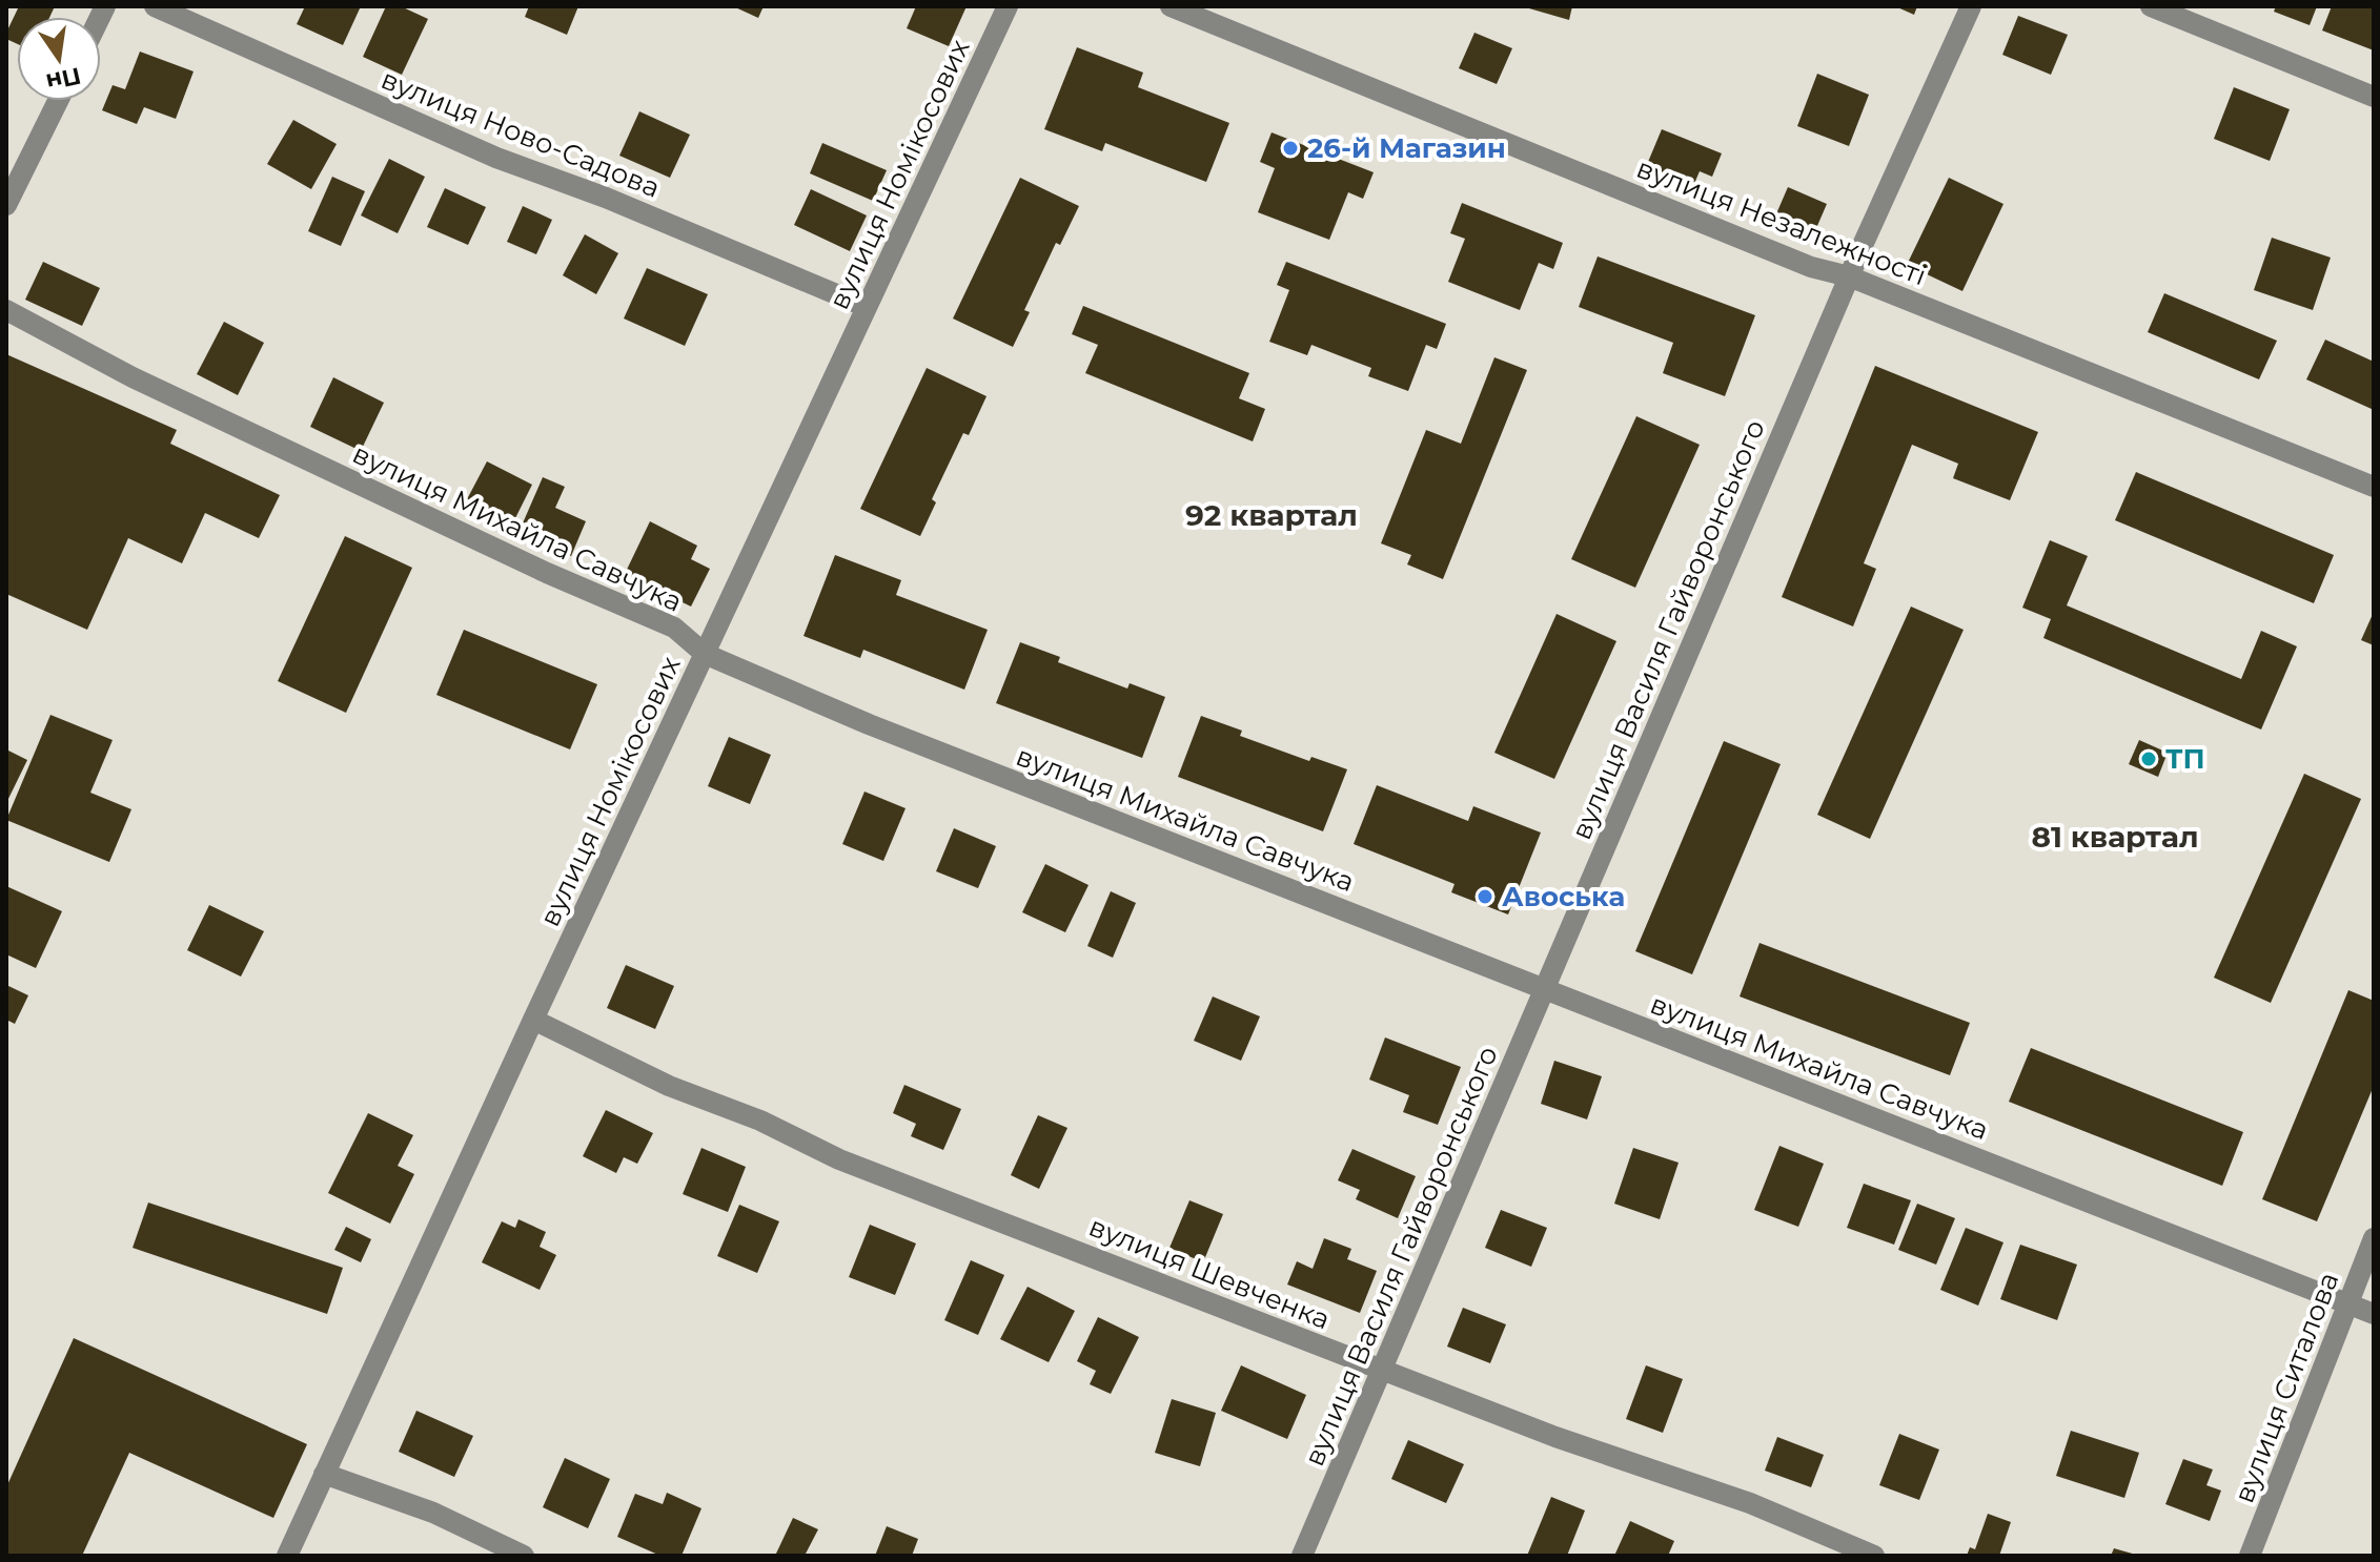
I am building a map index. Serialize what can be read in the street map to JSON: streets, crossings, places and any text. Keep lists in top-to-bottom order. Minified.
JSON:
{"streets":{"street":["вулиця Ново-Садова","вулиця Номікосових","вулиця Незалежності","вулиця Михайла Савчука","вулиця Василя Гайворонського","вулиця Шевченка","вулиця Ситалова"]},"crossings":[["вулиця Ново-Садова","вулиця Номікосових"],["вулиця Номікосових","вулиця Михайла Савчука"],["вулиця Номікосових","вулиця Шевченка"],["вулиця Незалежності","вулиця Василя Гайворонського"],["вулиця Михайла Савчука","вулиця Василя Гайворонського"],["вулиця Михайла Савчука","вулиця Ситалова"],["вулиця Василя Гайворонського","вулиця Шевченка"]],"districts":["92 квартал","81 квартал"],"places":["26-й Магазин","ТП","Авоська"],"north":"bottom"}
